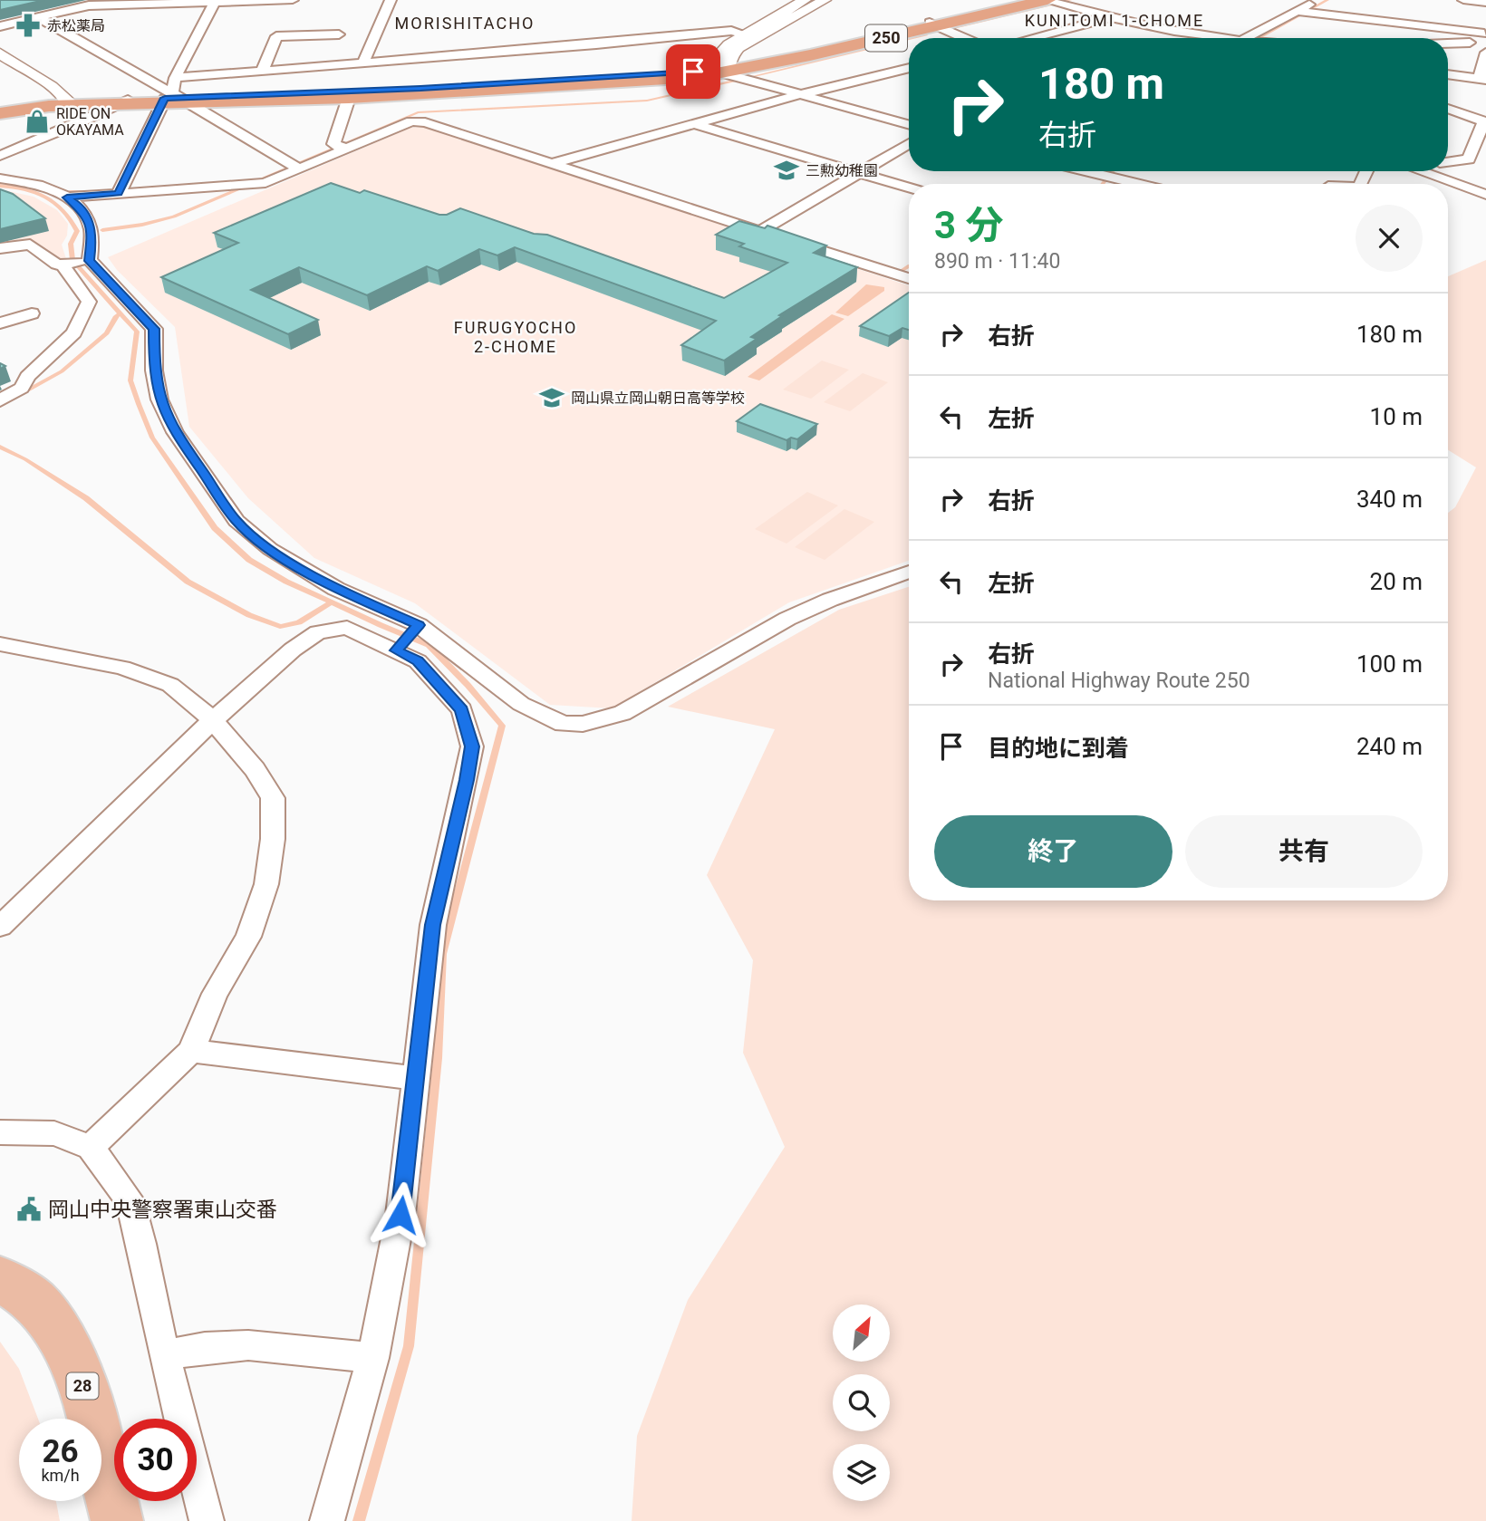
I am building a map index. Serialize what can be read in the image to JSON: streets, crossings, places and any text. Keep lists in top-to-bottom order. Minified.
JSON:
{"streets":{"highway":["250"],"main road":["28"]},"districts":["KUNITOMI 1-CHOME","MORISHITACHO","FURUGYOCHO 2-CHOME"],"places":{"pharmacy":["赤松薬局"],"shop":["RIDE ON OKAYAMA"],"school or university":["三勲幼稚園","岡山県立岡山朝日高等学校"],"public building":["岡山中央警察署東山交番"]},"north":"top right","page":{"turn":["180 m","右折"],"heading":["3 分","890 m · 11:40"],"list":[{"name":"右折","value":"180 m"},{"name":"左折","value":"10 m"},{"name":"右折","value":"340 m"},{"name":"左折","value":"20 m"},{"name":"右折","note":"National Highway Route 250","value":"100 m"},{"name":"目的地に到着","value":"240 m"}],"buttons":["終了","共有"],"speed":"26 km/h","limit":"30"}}
